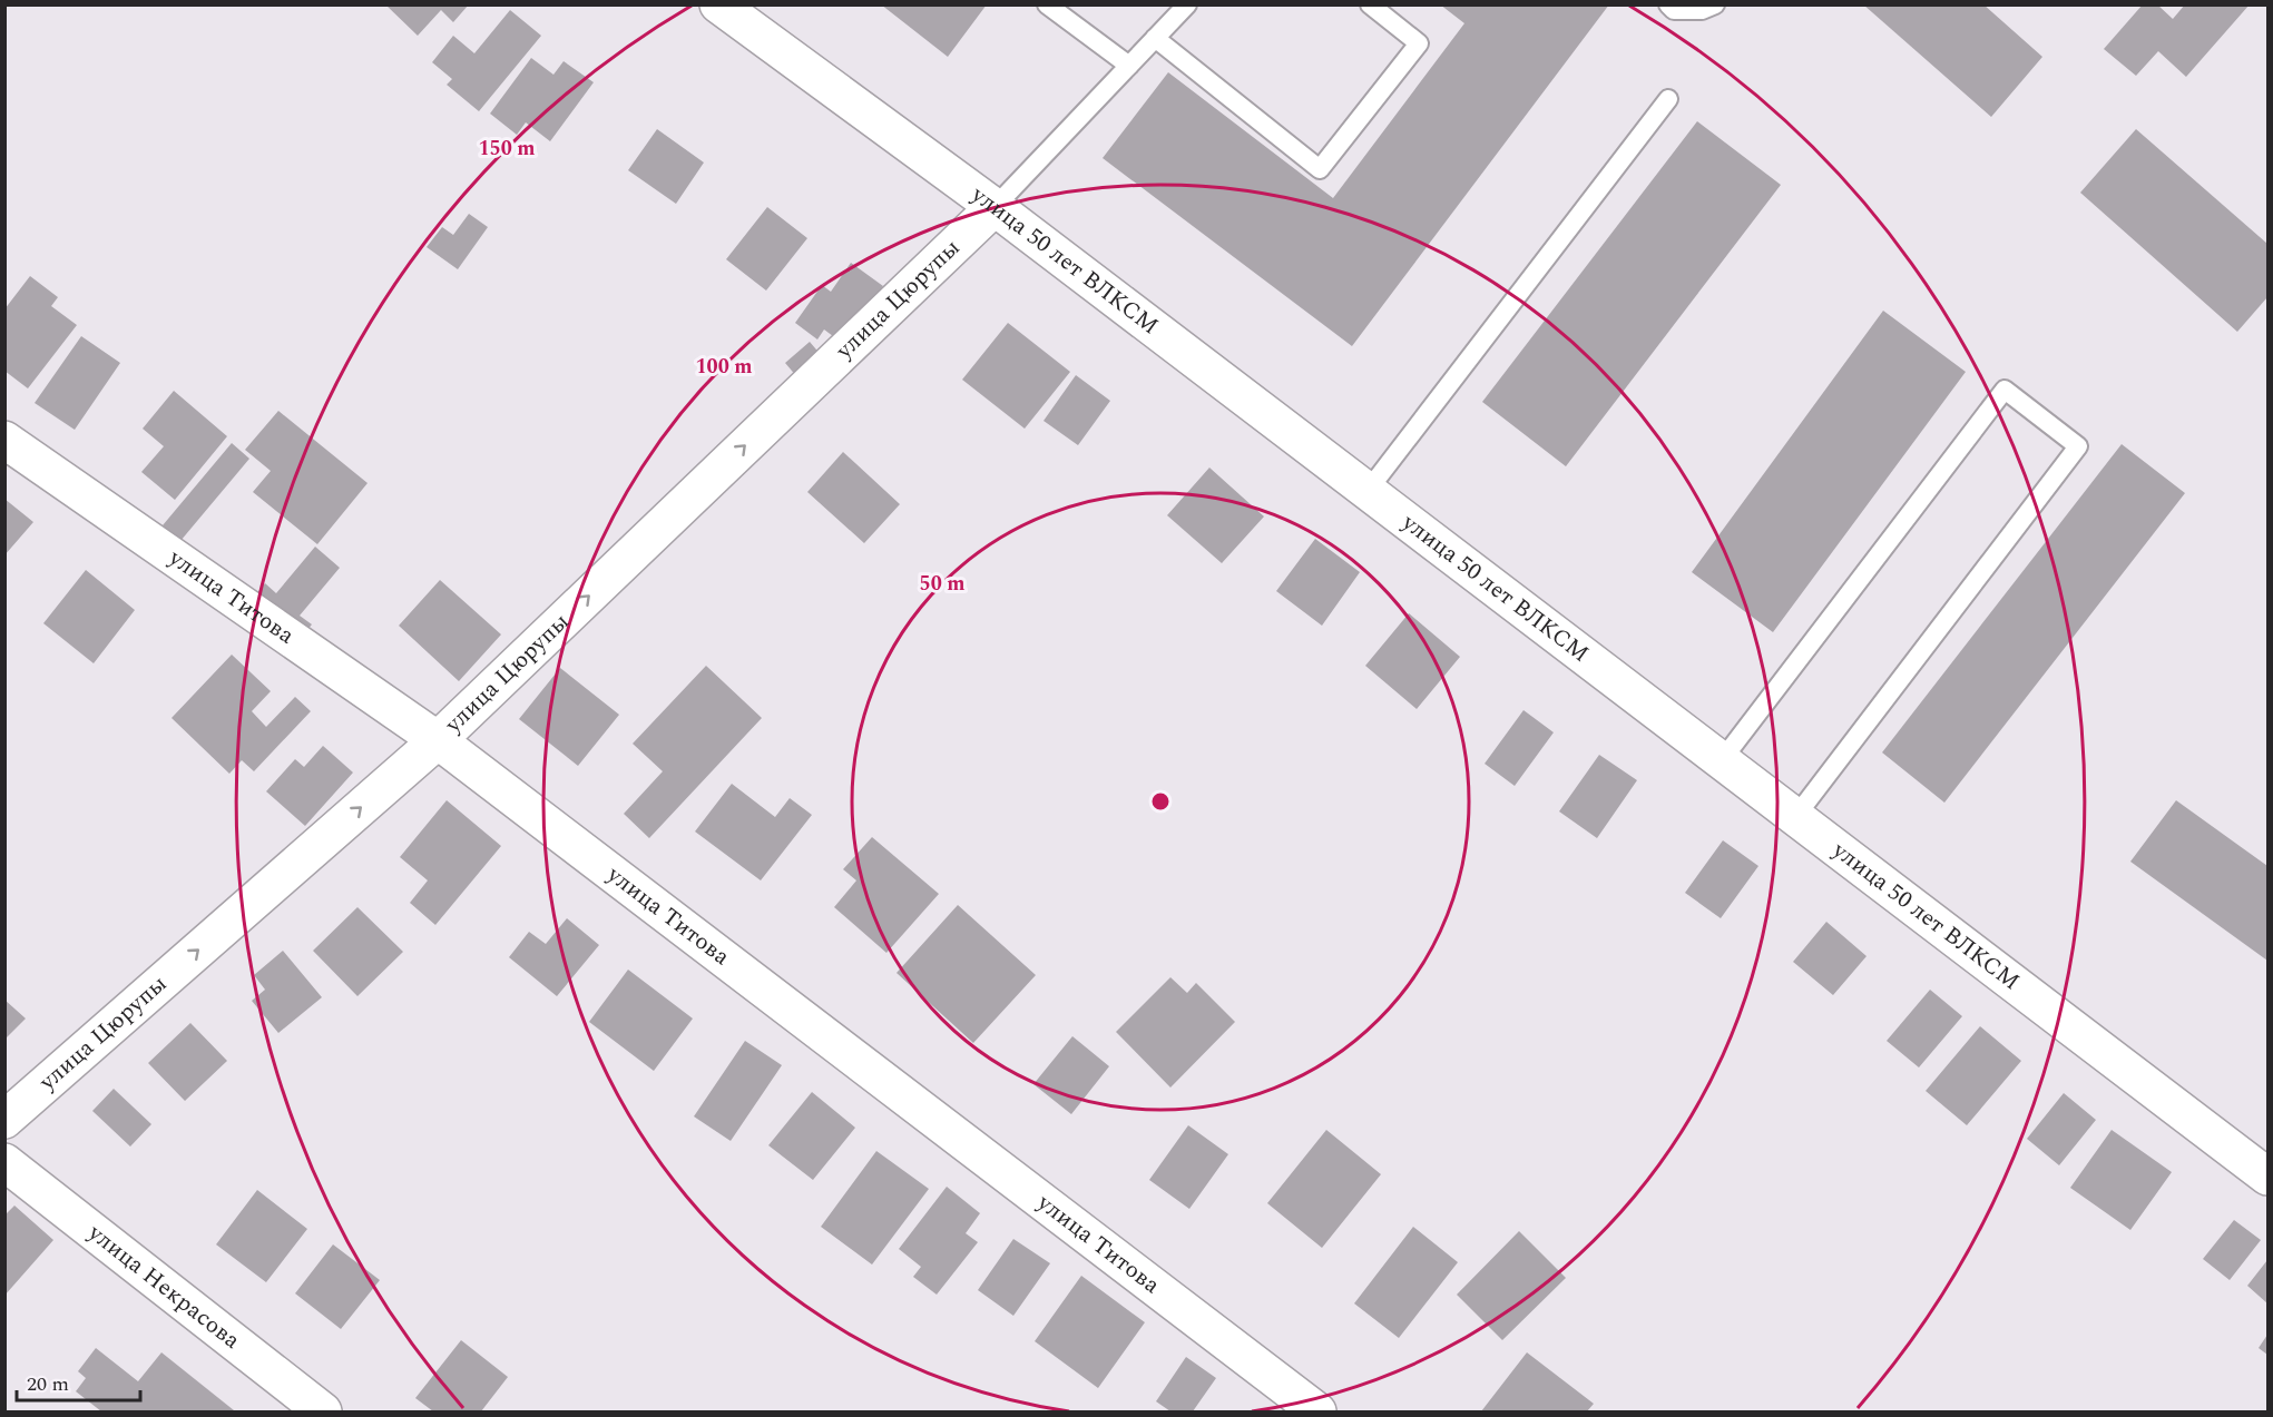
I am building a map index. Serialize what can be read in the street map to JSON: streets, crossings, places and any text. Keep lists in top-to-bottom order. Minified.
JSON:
{"streets":{"street":["улица 50 лет ВЛКСМ","улица Цюрупы","улица Титова","улица Некрасова"]},"crossings":[["улица 50 лет ВЛКСМ","улица Цюрупы"],["улица Цюрупы","улица Титова"]],"one_way":["улица Цюрупы"],"scale_bar":"20 m","rings":["150 m","100 m","50 m"]}
